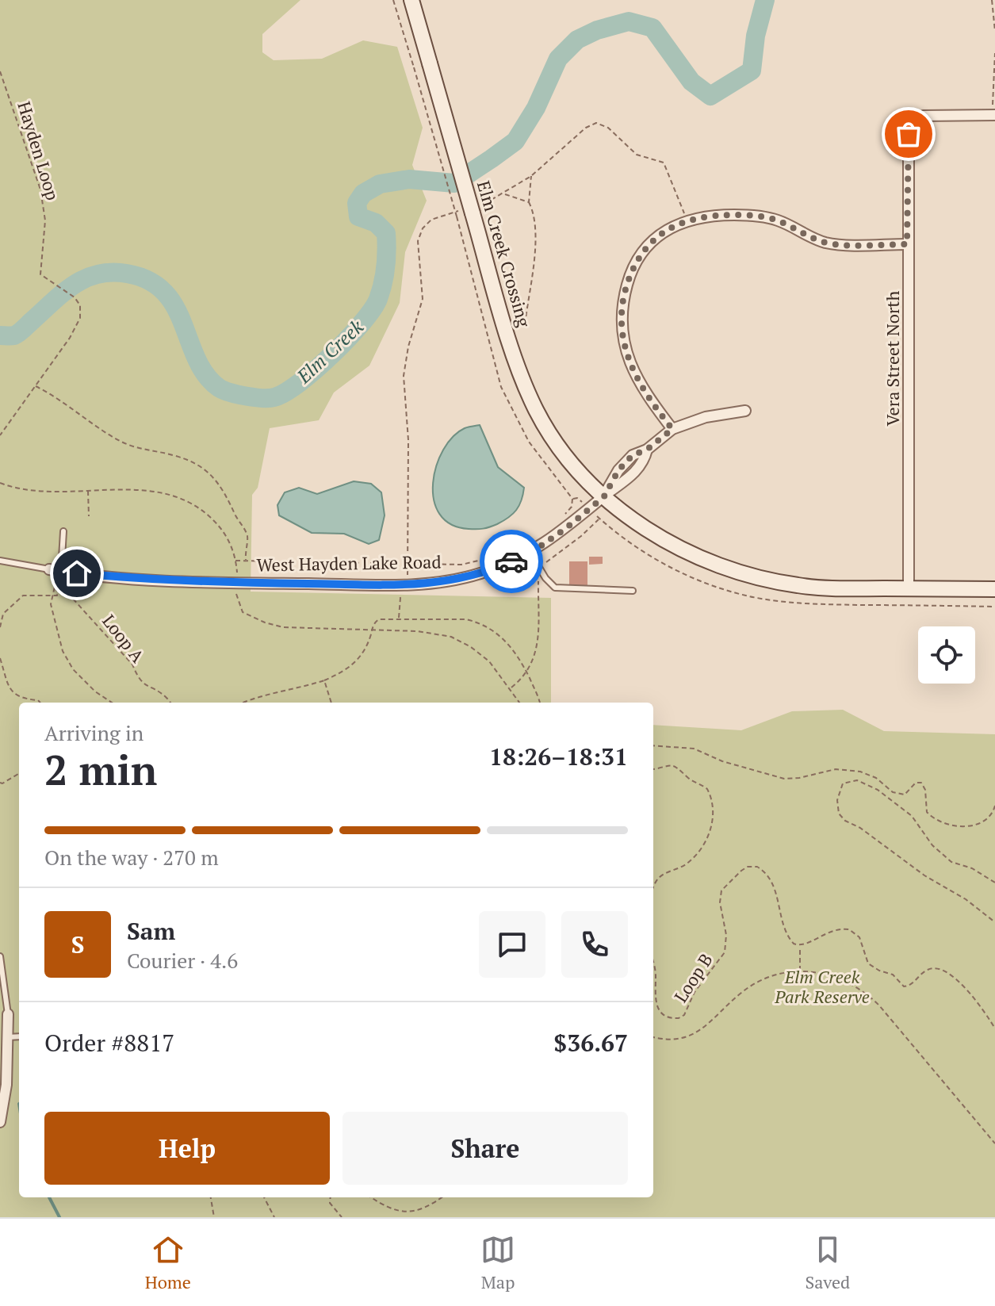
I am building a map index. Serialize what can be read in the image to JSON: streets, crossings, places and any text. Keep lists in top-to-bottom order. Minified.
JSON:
{"streets":{"main road":["Elm Creek Crossing"],"street":["Vera Street North","West Hayden Lake Road"],"path":["Hayden Loop","Loop A","Loop B"]},"crossings":[["Elm Creek Crossing","West Hayden Lake Road"],["West Hayden Lake Road","Loop A"]],"water":["Elm Creek"],"parks":["Elm Creek Park Reserve"],"page":{"heading":["2 min","Arriving in","18:26–18:31"],"panel":["Sam","Courier · 4.6","Order #8817","$36.67"],"bar":"On the way · 270 m","round":"S","buttons":["Help","Share"],"tabs":["Home","Map","Saved"]}}
